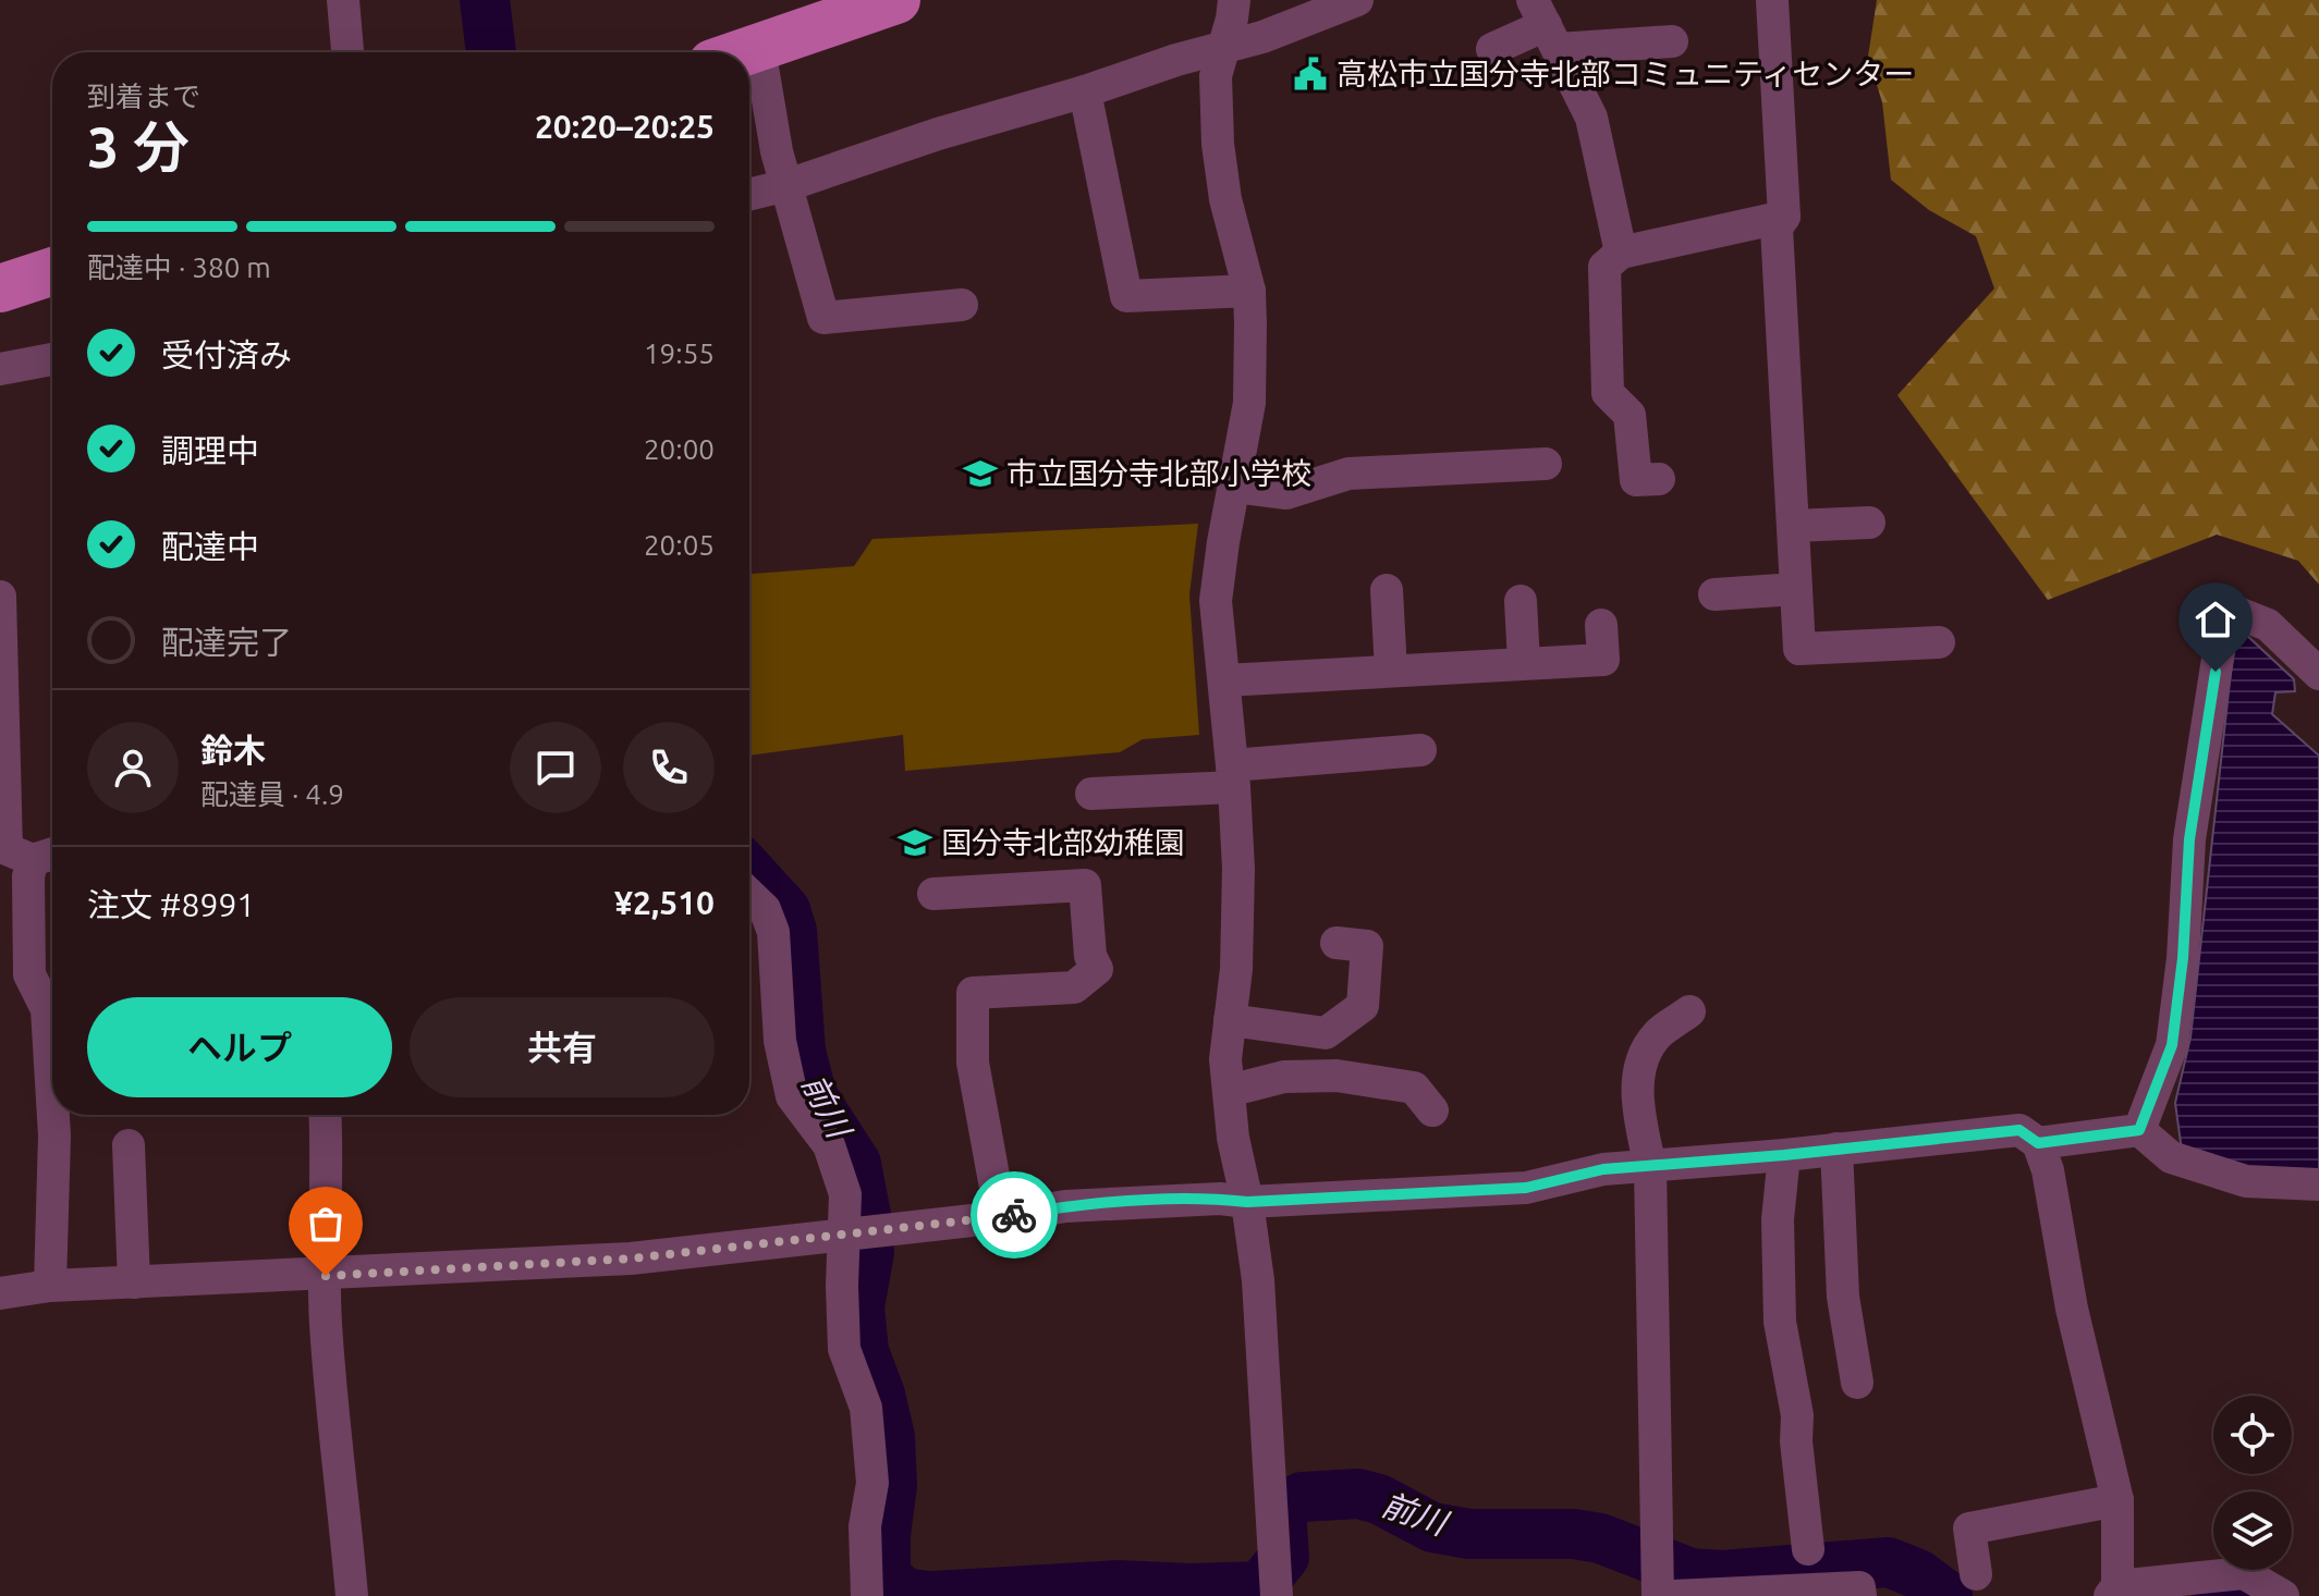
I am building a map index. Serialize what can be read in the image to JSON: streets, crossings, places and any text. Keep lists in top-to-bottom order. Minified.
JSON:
{"water":["前川"],"places":{"public building":["高松市立国分寺北部コミュニティセンター"],"school or university":["市立国分寺北部小学校","国分寺北部幼稚園"]},"page":{"heading":["3 分","到着まで","20:20–20:25"],"panel":["鈴木","配達員 · 4.9","注文 #8991","¥2,510"],"bar":"配達中 · 380 m","list":[["受付済み","19:55"],["調理中","20:00"],["配達中","20:05"],"配達完了"],"buttons":["ヘルプ","共有"]}}
